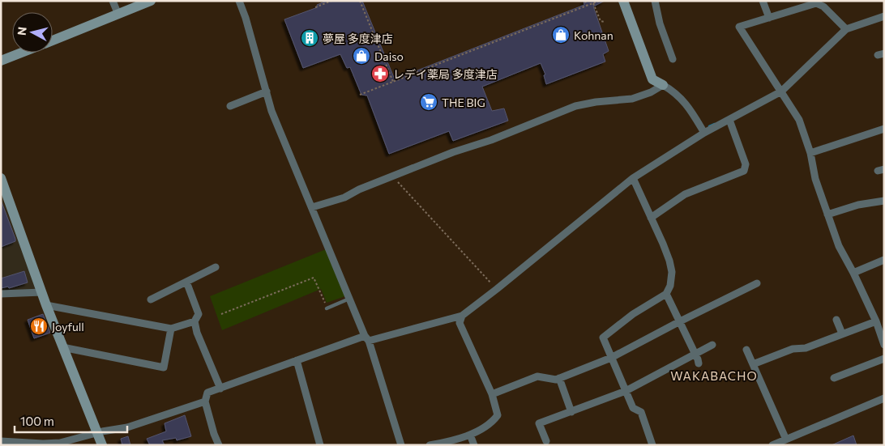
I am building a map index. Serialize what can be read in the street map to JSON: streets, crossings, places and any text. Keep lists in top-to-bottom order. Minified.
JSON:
{"districts":["WAKABACHO"],"places":{"shop":["Kohnan","Daiso"],"building":["夢屋 多度津店"],"pharmacy":["レデイ薬局 多度津店"],"supermarket":["THE BIG"],"restaurant":["Joyfull"]},"scale_bar":"100 m","north":"left"}
